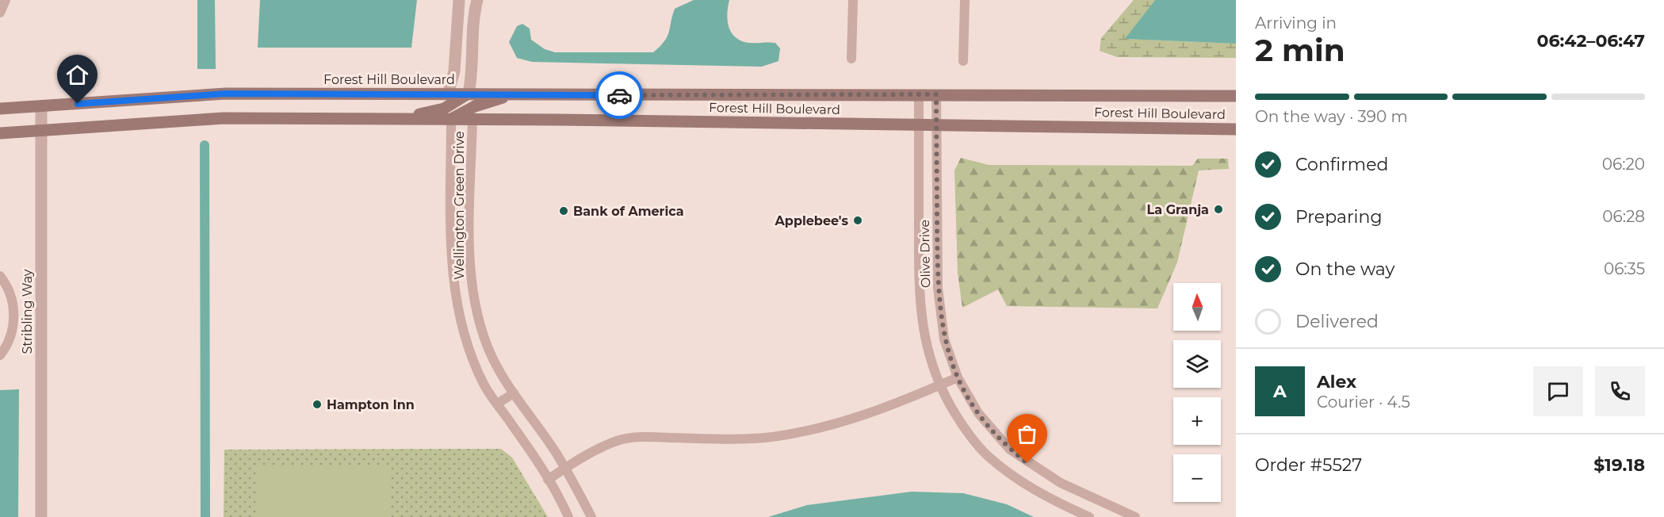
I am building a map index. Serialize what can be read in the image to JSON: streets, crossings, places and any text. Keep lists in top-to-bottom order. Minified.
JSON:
{"streets":{"main road":["Forest Hill Boulevard"],"street":["Wellington Green Drive","Olive Drive","Stribling Way"]},"crossings":[["Forest Hill Boulevard","Wellington Green Drive"],["Forest Hill Boulevard","Olive Drive"],["Forest Hill Boulevard","Stribling Way"]],"places":["La Granja","Bank of America","Applebee's","Hampton Inn"],"north":"top","page":{"heading":["2 min","Arriving in","06:42–06:47"],"panel":["Alex","Courier · 4.5","Order #5527","$19.18"],"bar":"On the way · 390 m","list":[["Confirmed","06:20"],["Preparing","06:28"],["On the way","06:35"],"Delivered"],"map_buttons":["+","−"],"round":"A"}}
